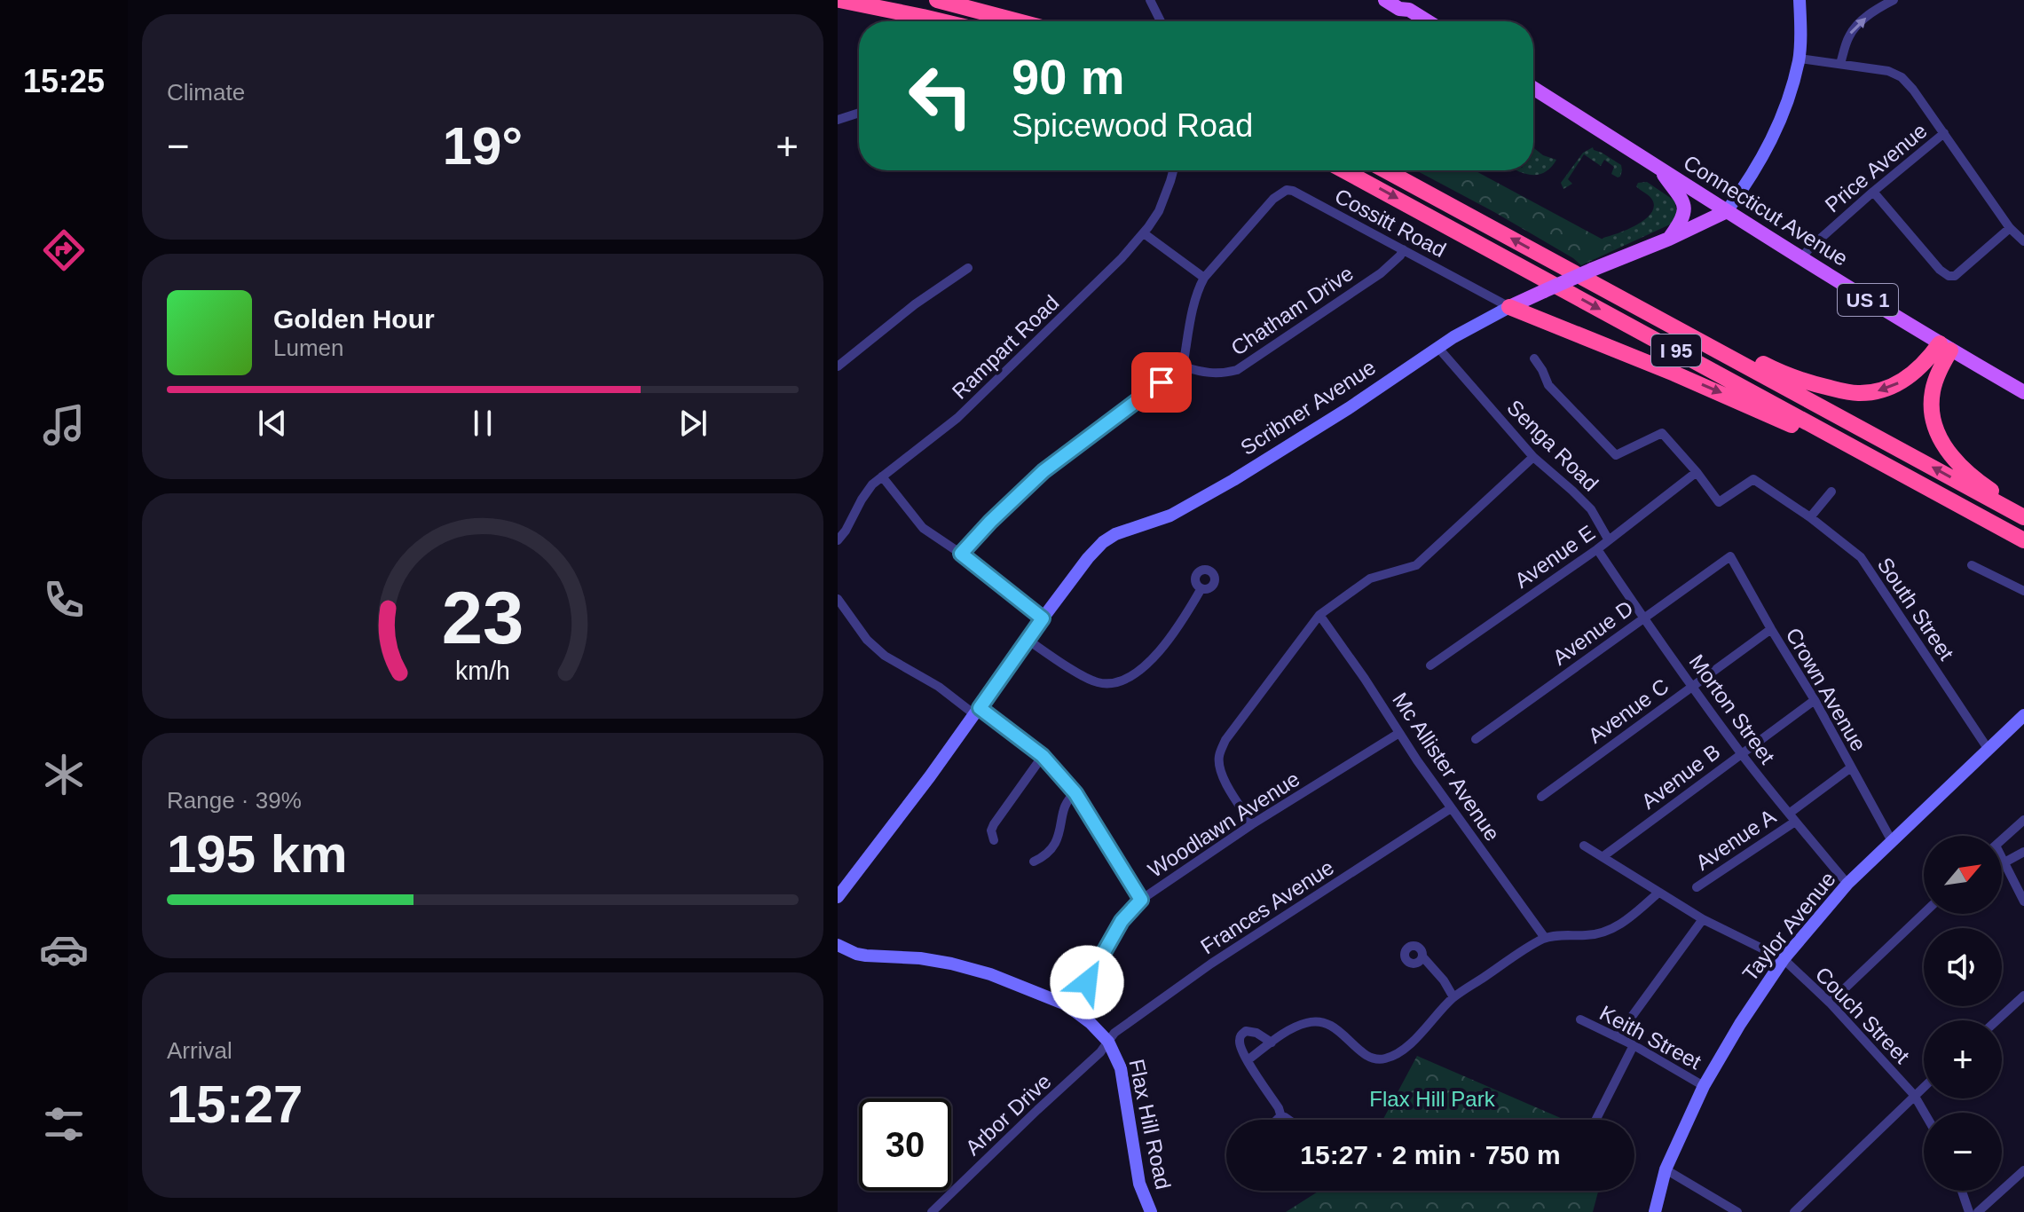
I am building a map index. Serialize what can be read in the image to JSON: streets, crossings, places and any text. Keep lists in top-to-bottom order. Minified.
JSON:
{"streets":{"highway":["I 95"],"main road":["Connecticut Avenue","US 1","Scribner Avenue"],"street":["Price Avenue","Cossitt Road","Chatham Drive","Rampart Road","Senga Road","Avenue E","South Street","Avenue D","Crown Avenue","Morton Street","Avenue C","Mc Allister Avenue","Avenue B","Woodlawn Avenue","Avenue A","Frances Avenue","Taylor Avenue","Couch Street","Keith Street","Arbor Drive","Flax Hill Road"]},"crossings":[["Price Avenue","Connecticut Avenue"],["Connecticut Avenue","Scribner Avenue"],["Cossitt Road","Chatham Drive"],["Cossitt Road","Scribner Avenue"],["Scribner Avenue","Senga Road"],["Senga Road","Avenue E"],["Avenue E","South Street"],["Avenue E","Morton Street"],["South Street","Taylor Avenue"],["Avenue D","Crown Avenue"],["Avenue D","Morton Street"],["Crown Avenue","Avenue C"],["Crown Avenue","Avenue B"],["Crown Avenue","Avenue A"],["Crown Avenue","Taylor Avenue"],["Morton Street","Avenue C"],["Morton Street","Avenue B"],["Morton Street","Avenue A"],["Morton Street","Taylor Avenue"],["Mc Allister Avenue","Woodlawn Avenue"],["Mc Allister Avenue","Frances Avenue"],["Avenue B","Couch Street"],["Woodlawn Avenue","Flax Hill Road"],["Frances Avenue","Arbor Drive"],["Frances Avenue","Flax Hill Road"],["Taylor Avenue","Couch Street"],["Taylor Avenue","Keith Street"],["Arbor Drive","Flax Hill Road"]],"parks":["Flax Hill Park"],"north":"top right","page":{"tabs":"15:25","tile":["Climate",["Range · 39%","195 km"],["Arrival","15:27"]],"turn":["90 m","Spicewood Road"],"heat":["−","19°","+"],"song":["Golden Hour","Lumen"],"map_buttons":["+","−"],"limit":"30","trip":"15:27 · 2 min · 750 m","gauge":["23","km/h"]}}
